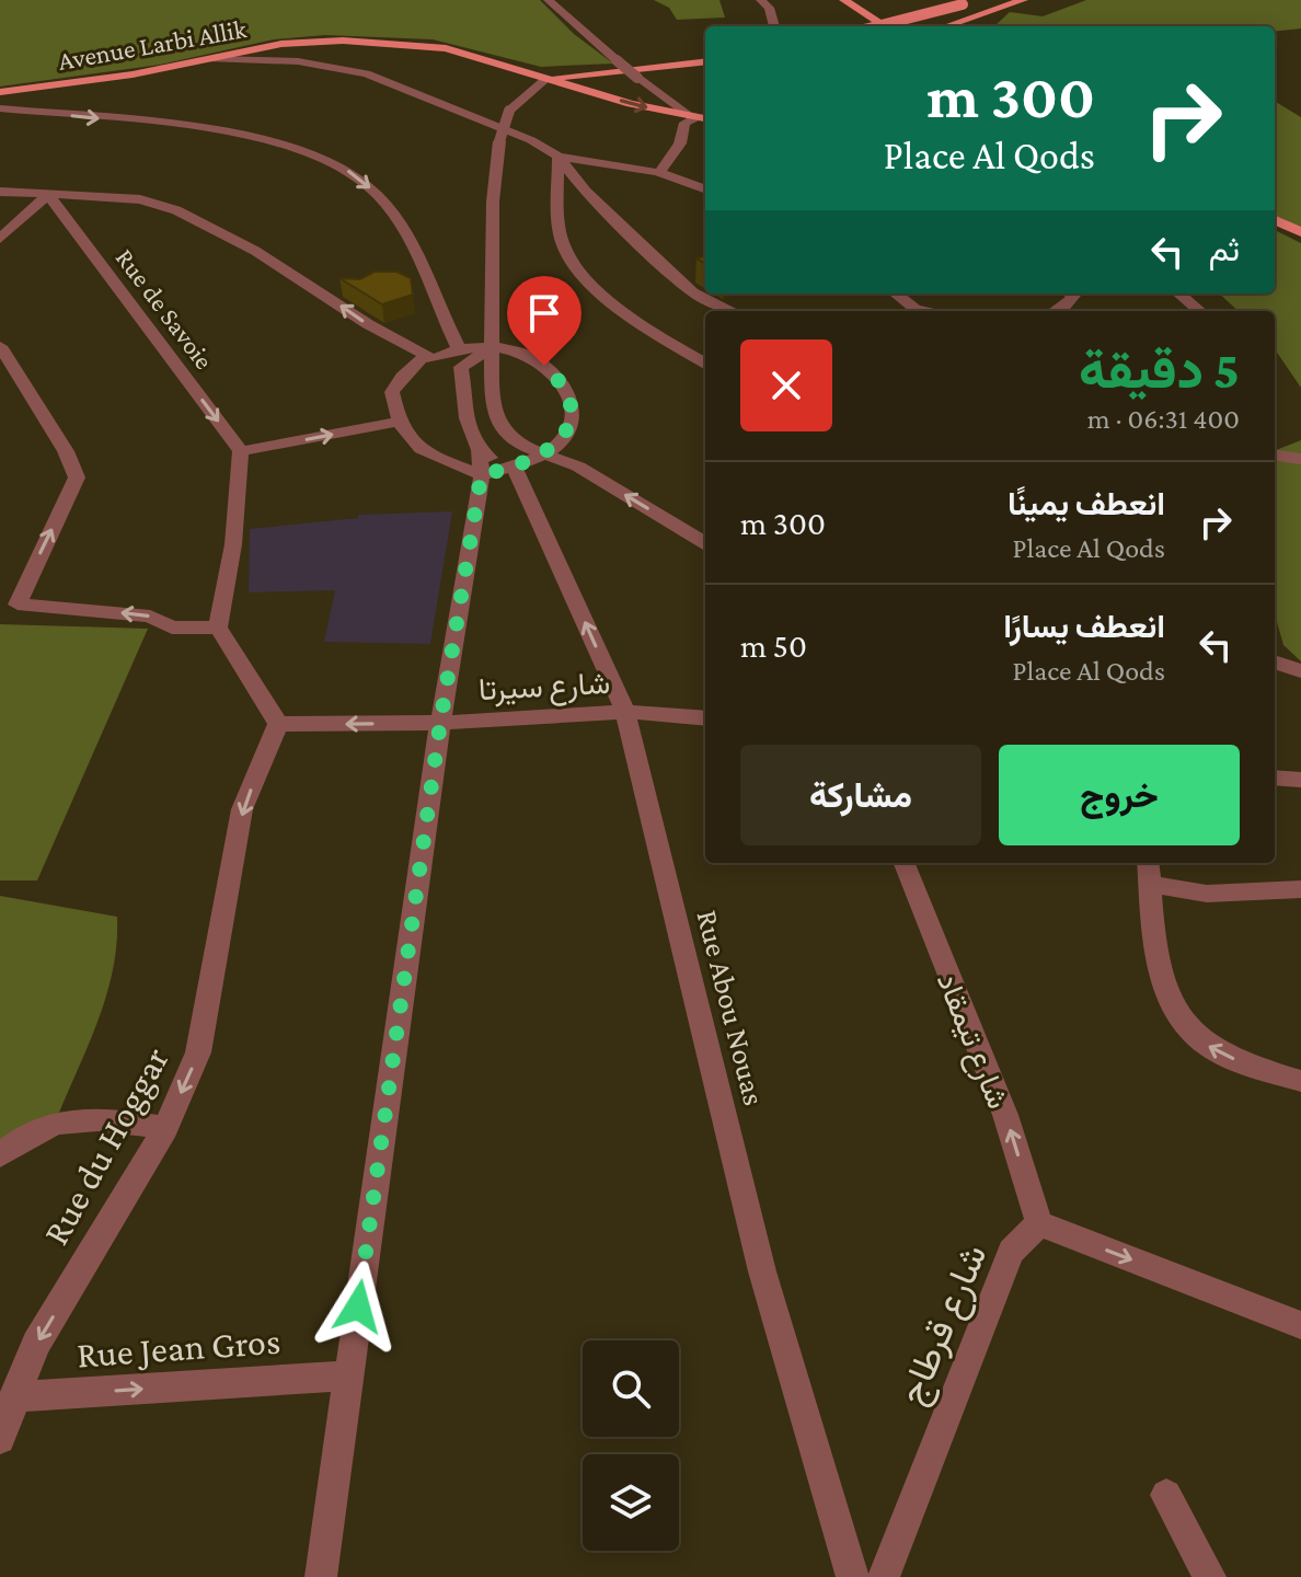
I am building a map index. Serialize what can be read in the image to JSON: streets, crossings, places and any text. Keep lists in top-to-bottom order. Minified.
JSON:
{"streets":{"main road":["Avenue Larbi Allik"],"street":["Rue de Savoie","شارع سيرتا","Rue Abou Nouas","شارع تيمقاد","Rue du Hoggar","شارع قرطاج","Rue Jean Gros"]},"crossings":[["شارع سيرتا","Rue Abou Nouas"],["شارع سيرتا","Rue du Hoggar"],["شارع تيمقاد","شارع قرطاج"],["Rue du Hoggar","Rue Jean Gros"]],"one_way":["Rue de Savoie","شارع سيرتا","شارع تيمقاد","Rue Jean Gros"],"page":{"turn":["300 m","Place Al Qods"],"then":"ثم","heading":["5 دقيقة","400 m · 06:31"],"list":[{"name":"انعطف يمينًا","note":"Place Al Qods","value":"300 m"},{"name":"انعطف يسارًا","note":"Place Al Qods","value":"50 m"}],"buttons":["خروج","مشاركة"]}}
